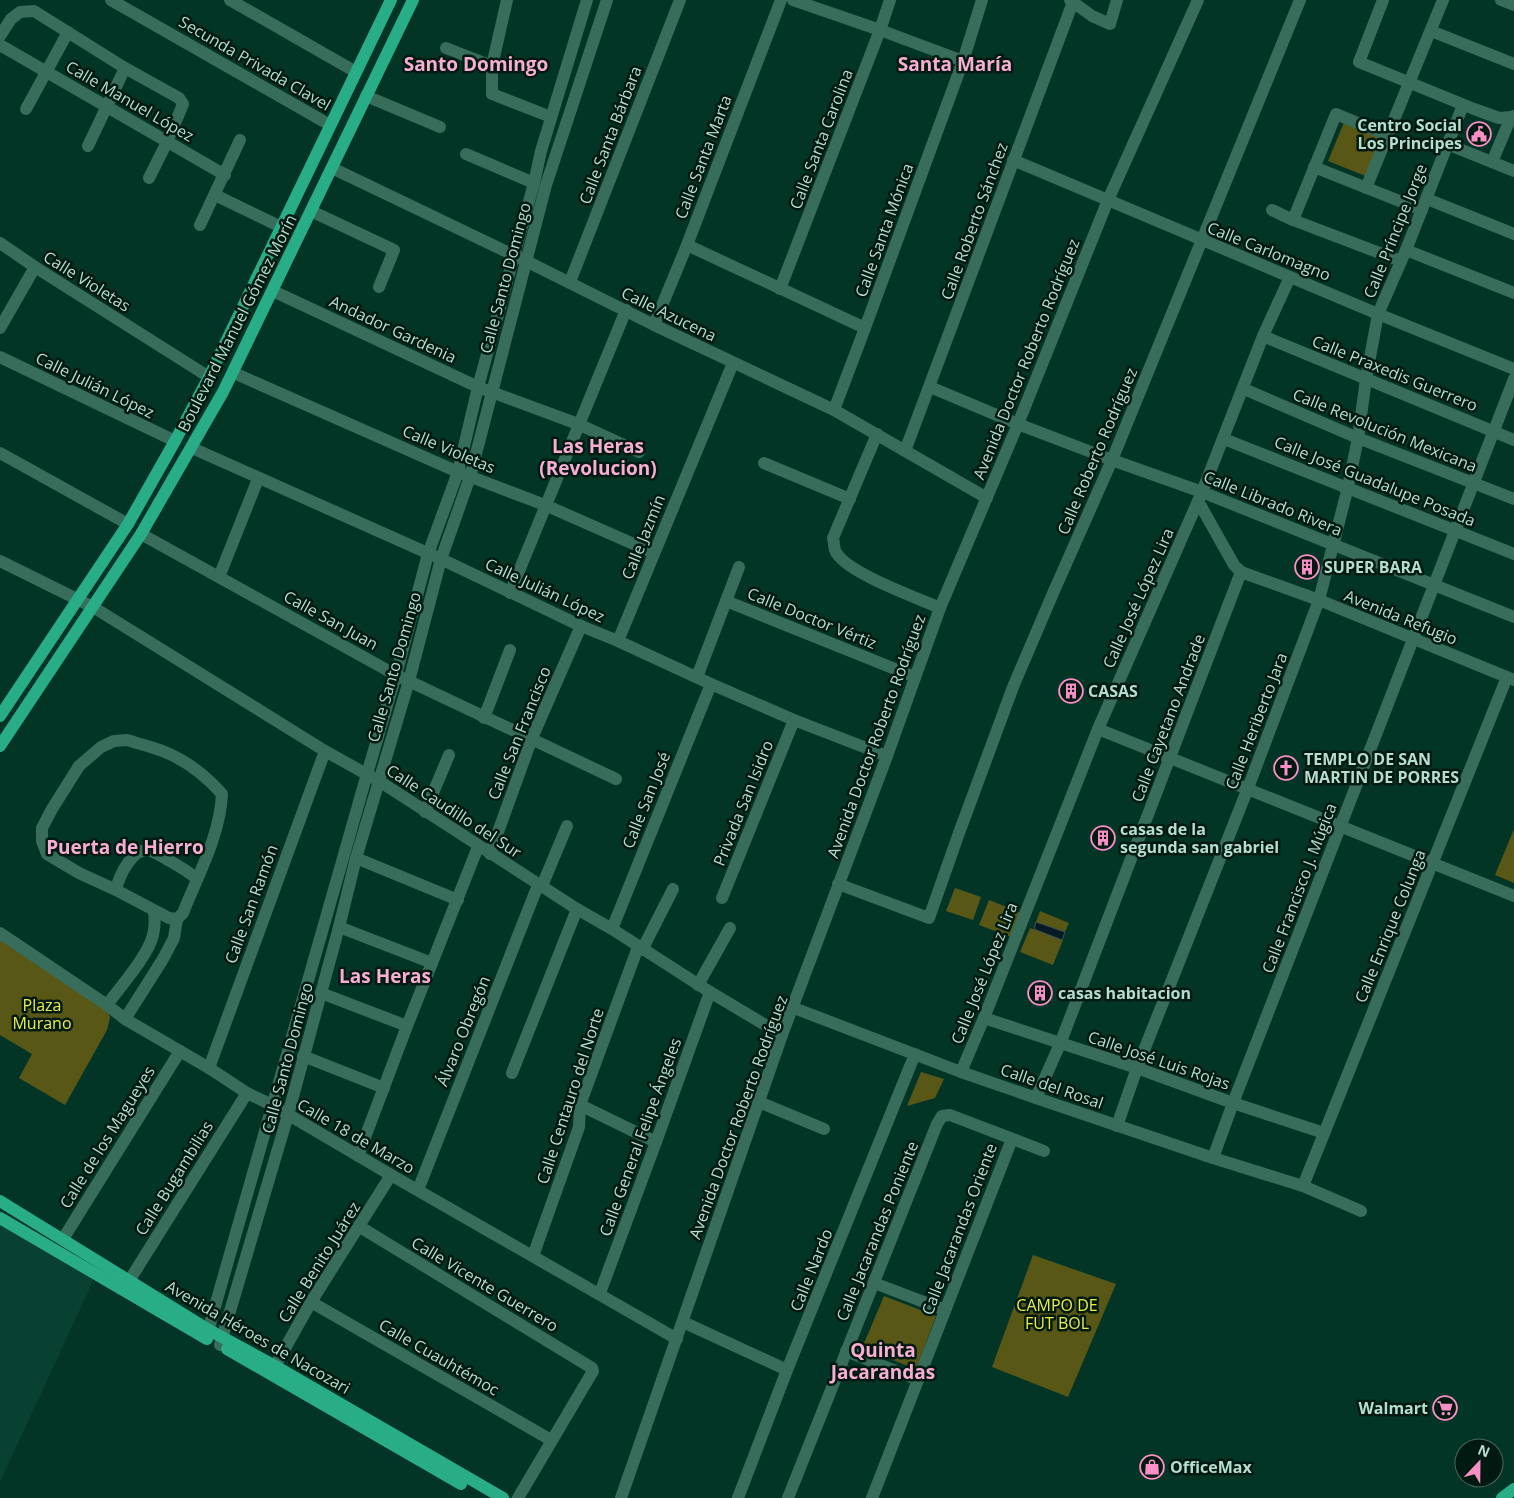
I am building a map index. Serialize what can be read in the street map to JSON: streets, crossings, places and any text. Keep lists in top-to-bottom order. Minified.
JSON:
{"streets":{"main road":["Boulevard Manuel Gómez Morín","Avenida Héroes de Nacozari"],"street":["Secunda Privada Clavel","Calle Manuel López","Calle Santa Bárbara","Calle Santa Carolina","Calle Santa Marta","Calle Roberto Sánchez","Calle Santa Mónica","Calle Príncipe Jorge","Calle Carlomagno","Calle Santo Domingo","Calle Violetas","Calle Azucena","Andador Gardenia","Avenida Doctor Roberto Rodríguez","Calle Praxedis Guerrero","Calle Julián López","Calle Revolución Mexicana","Calle Roberto Rodríguez","Calle José Guadalupe Posada","Calle Librado Rivera","Calle Jazmín","Calle José López Lira","Avenida Refugio","Calle Doctor Vértiz","Calle San Juan","Calle Cayetano Andrade","Calle Heriberto Jara","Calle San Francisco","Calle San José","Privada San Isidro","Calle Caudillo del Sur","Calle Francisco J. Múgica","Calle San Ramón","Calle Enrique Colunga","Álvaro Obregón","Calle José Luis Rojas","Calle del Rosal","Calle Centauro del Norte","Calle 18 de Marzo","Calle de los Magueyes","Calle General Felipe Ángeles","Calle Bugambilias","Calle Jacarandas Oriente","Calle Jacarandas Poniente","Calle Benito Juárez","Calle Nardo","Calle Vicente Guerrero","Calle Cuauhtémoc"]},"crossings":[["Secunda Privada Clavel","Boulevard Manuel Gómez Morín"],["Calle Santa Bárbara","Calle Azucena"],["Calle Santa Marta","Calle Azucena"],["Calle Roberto Sánchez","Calle Carlomagno"],["Calle Roberto Sánchez","Calle Azucena"],["Calle Roberto Sánchez","Calle Librado Rivera"],["Calle Santa Mónica","Calle Azucena"],["Calle Príncipe Jorge","Calle Carlomagno"],["Calle Príncipe Jorge","Calle Heriberto Jara"],["Calle Carlomagno","Avenida Doctor Roberto Rodríguez"],["Calle Carlomagno","Calle Roberto Rodríguez"],["Calle Carlomagno","Calle José López Lira"],["Calle Carlomagno","Calle Heriberto Jara"],["Calle Santo Domingo","Calle Violetas"],["Calle Santo Domingo","Calle Azucena"],["Calle Santo Domingo","Andador Gardenia"],["Calle Santo Domingo","Calle Julián López"],["Calle Santo Domingo","Calle San Juan"],["Calle Santo Domingo","Calle Caudillo del Sur"],["Calle Santo Domingo","Calle 18 de Marzo"],["Calle Santo Domingo","Avenida Héroes de Nacozari"],["Calle Violetas","Boulevard Manuel Gómez Morín"],["Calle Violetas","Calle Jazmín"],["Calle Azucena","Boulevard Manuel Gómez Morín"],["Calle Azucena","Avenida Doctor Roberto Rodríguez"],["Calle Azucena","Calle Jazmín"],["Boulevard Manuel Gómez Morín","Andador Gardenia"],["Boulevard Manuel Gómez Morín","Calle Julián López"],["Boulevard Manuel Gómez Morín","Calle San Juan"],["Boulevard Manuel Gómez Morín","Calle Caudillo del Sur"],["Avenida Doctor Roberto Rodríguez","Calle Julián López"],["Avenida Doctor Roberto Rodríguez","Calle Roberto Rodríguez"],["Avenida Doctor Roberto Rodríguez","Calle Librado Rivera"],["Avenida Doctor Roberto Rodríguez","Calle Doctor Vértiz"],["Avenida Doctor Roberto Rodríguez","Calle Caudillo del Sur"],["Avenida Doctor Roberto Rodríguez","Calle del Rosal"],["Avenida Doctor Roberto Rodríguez","Calle 18 de Marzo"],["Calle Praxedis Guerrero","Calle José López Lira"],["Calle Praxedis Guerrero","Calle Heriberto Jara"],["Calle Praxedis Guerrero","Calle Francisco J. Múgica"],["Calle Julián López","Calle Jazmín"],["Calle Julián López","Calle San Francisco"],["Calle Julián López","Calle San José"],["Calle Julián López","Privada San Isidro"],["Calle Revolución Mexicana","Calle José López Lira"],["Calle Revolución Mexicana","Calle Heriberto Jara"],["Calle Revolución Mexicana","Calle Francisco J. Múgica"],["Calle Roberto Rodríguez","Calle Librado Rivera"],["Calle José Guadalupe Posada","Calle José López Lira"],["Calle José Guadalupe Posada","Calle Heriberto Jara"],["Calle José Guadalupe Posada","Calle Francisco J. Múgica"],["Calle Librado Rivera","Calle José López Lira"],["Calle Librado Rivera","Calle Heriberto Jara"],["Calle Librado Rivera","Calle Francisco J. Múgica"],["Calle José López Lira","Calle José Luis Rojas"],["Calle José López Lira","Calle del Rosal"],["Avenida Refugio","Calle Cayetano Andrade"],["Avenida Refugio","Calle Heriberto Jara"],["Avenida Refugio","Calle Francisco J. Múgica"],["Avenida Refugio","Calle Enrique Colunga"],["Calle San Juan","Calle San Francisco"],["Calle Cayetano Andrade","Calle José Luis Rojas"],["Calle Cayetano Andrade","Calle del Rosal"],["Calle Heriberto Jara","Calle José Luis Rojas"],["Calle Heriberto Jara","Calle del Rosal"],["Calle San Francisco","Calle Caudillo del Sur"],["Calle San José","Calle Caudillo del Sur"],["Calle Caudillo del Sur","Calle San Ramón"],["Calle Caudillo del Sur","Álvaro Obregón"],["Calle Caudillo del Sur","Calle Centauro del Norte"],["Calle Caudillo del Sur","Calle General Felipe Ángeles"],["Calle Francisco J. Múgica","Calle José Luis Rojas"],["Calle Francisco J. Múgica","Calle del Rosal"],["Calle San Ramón","Calle 18 de Marzo"],["Calle Enrique Colunga","Calle José Luis Rojas"],["Calle Enrique Colunga","Calle del Rosal"],["Álvaro Obregón","Calle 18 de Marzo"],["Calle del Rosal","Calle Nardo"],["Calle Centauro del Norte","Calle 18 de Marzo"],["Calle 18 de Marzo","Calle de los Magueyes"],["Calle 18 de Marzo","Calle General Felipe Ángeles"],["Calle 18 de Marzo","Calle Bugambilias"],["Calle 18 de Marzo","Calle Benito Juárez"],["Calle de los Magueyes","Avenida Héroes de Nacozari"],["Calle Bugambilias","Avenida Héroes de Nacozari"],["Calle Jacarandas Oriente","Calle Jacarandas Poniente"],["Calle Benito Juárez","Calle Vicente Guerrero"],["Calle Benito Juárez","Avenida Héroes de Nacozari"],["Calle Benito Juárez","Calle Cuauhtémoc"],["Calle Vicente Guerrero","Calle Cuauhtémoc"]],"districts":["Santo Domingo","Santa María","Las Heras (Revolucion)","Puerta de Hierro","Las Heras","Quinta Jacarandas"],"parks":["Plaza Murano","CAMPO DE FUT BOL"],"places":{"public building":["Centro Social Los Principes"],"building":["SUPER BARA","CASAS","casas de la segunda san gabriel","casas habitacion"],"church":["TEMPLO DE SAN MARTIN DE PORRES"],"supermarket":["Walmart"],"shop":["OfficeMax"]},"north":"top"}
